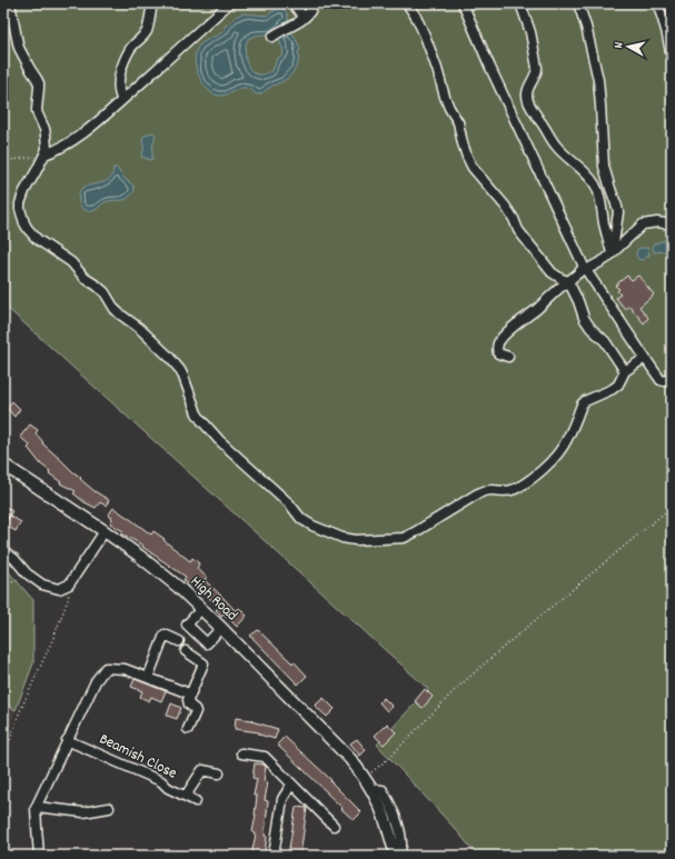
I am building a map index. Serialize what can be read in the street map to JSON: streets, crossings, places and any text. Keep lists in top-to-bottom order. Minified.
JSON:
{"streets":{"main road":["High Road"],"street":["Beamish Close"]},"north":"left"}
